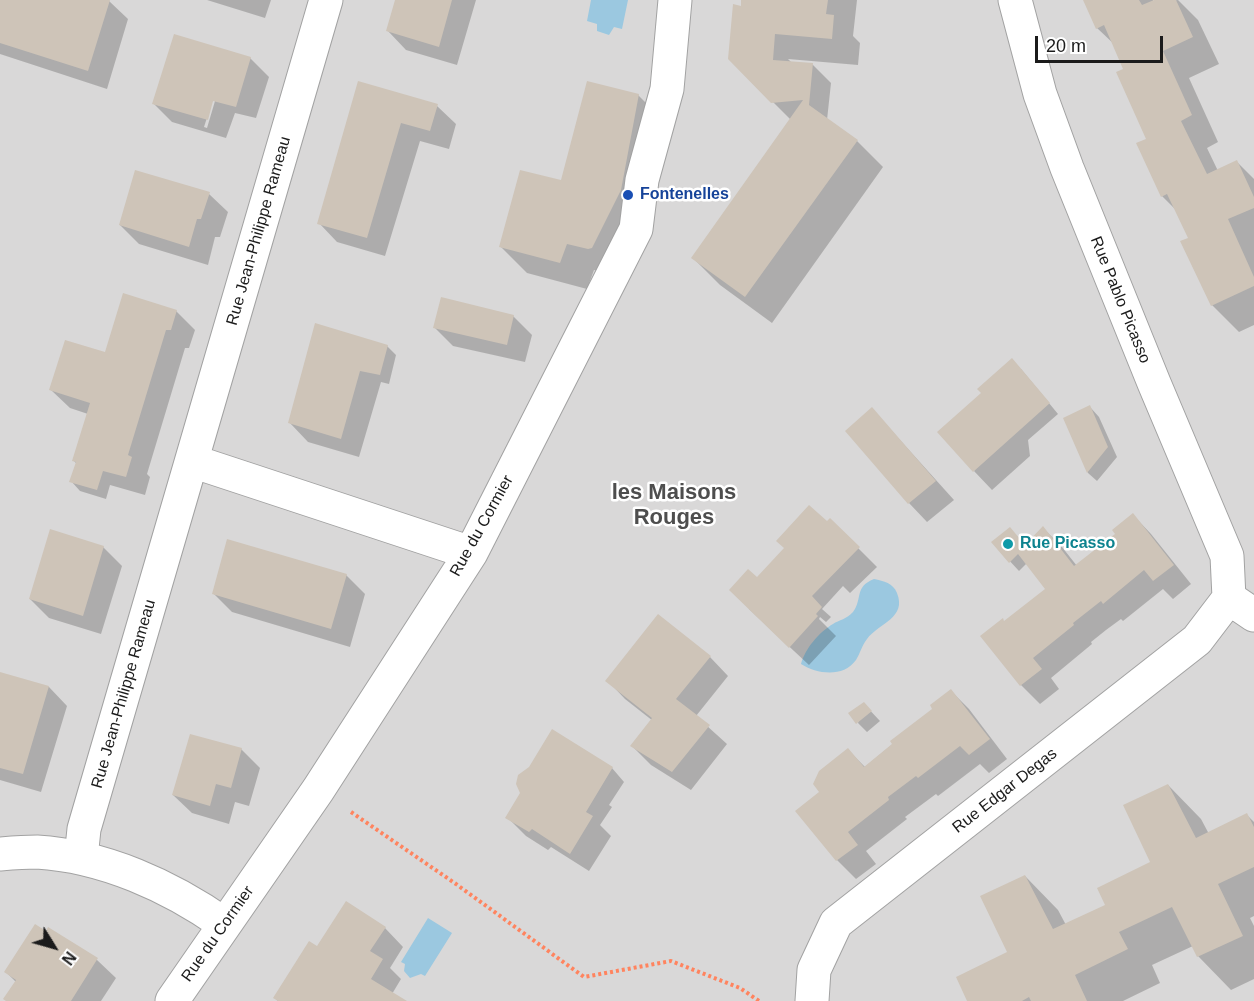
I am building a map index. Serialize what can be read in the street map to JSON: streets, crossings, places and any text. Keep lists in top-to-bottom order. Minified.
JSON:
{"streets":{"street":["Rue Jean-Philippe Rameau","Rue Pablo Picasso","Rue du Cormier","Rue Edgar Degas"]},"crossings":[["Rue Pablo Picasso","Rue Edgar Degas"]],"districts":["les Maisons Rouges"],"places":["Fontenelles","Rue Picasso"],"scale_bar":"20 m","north":"bottom right"}
